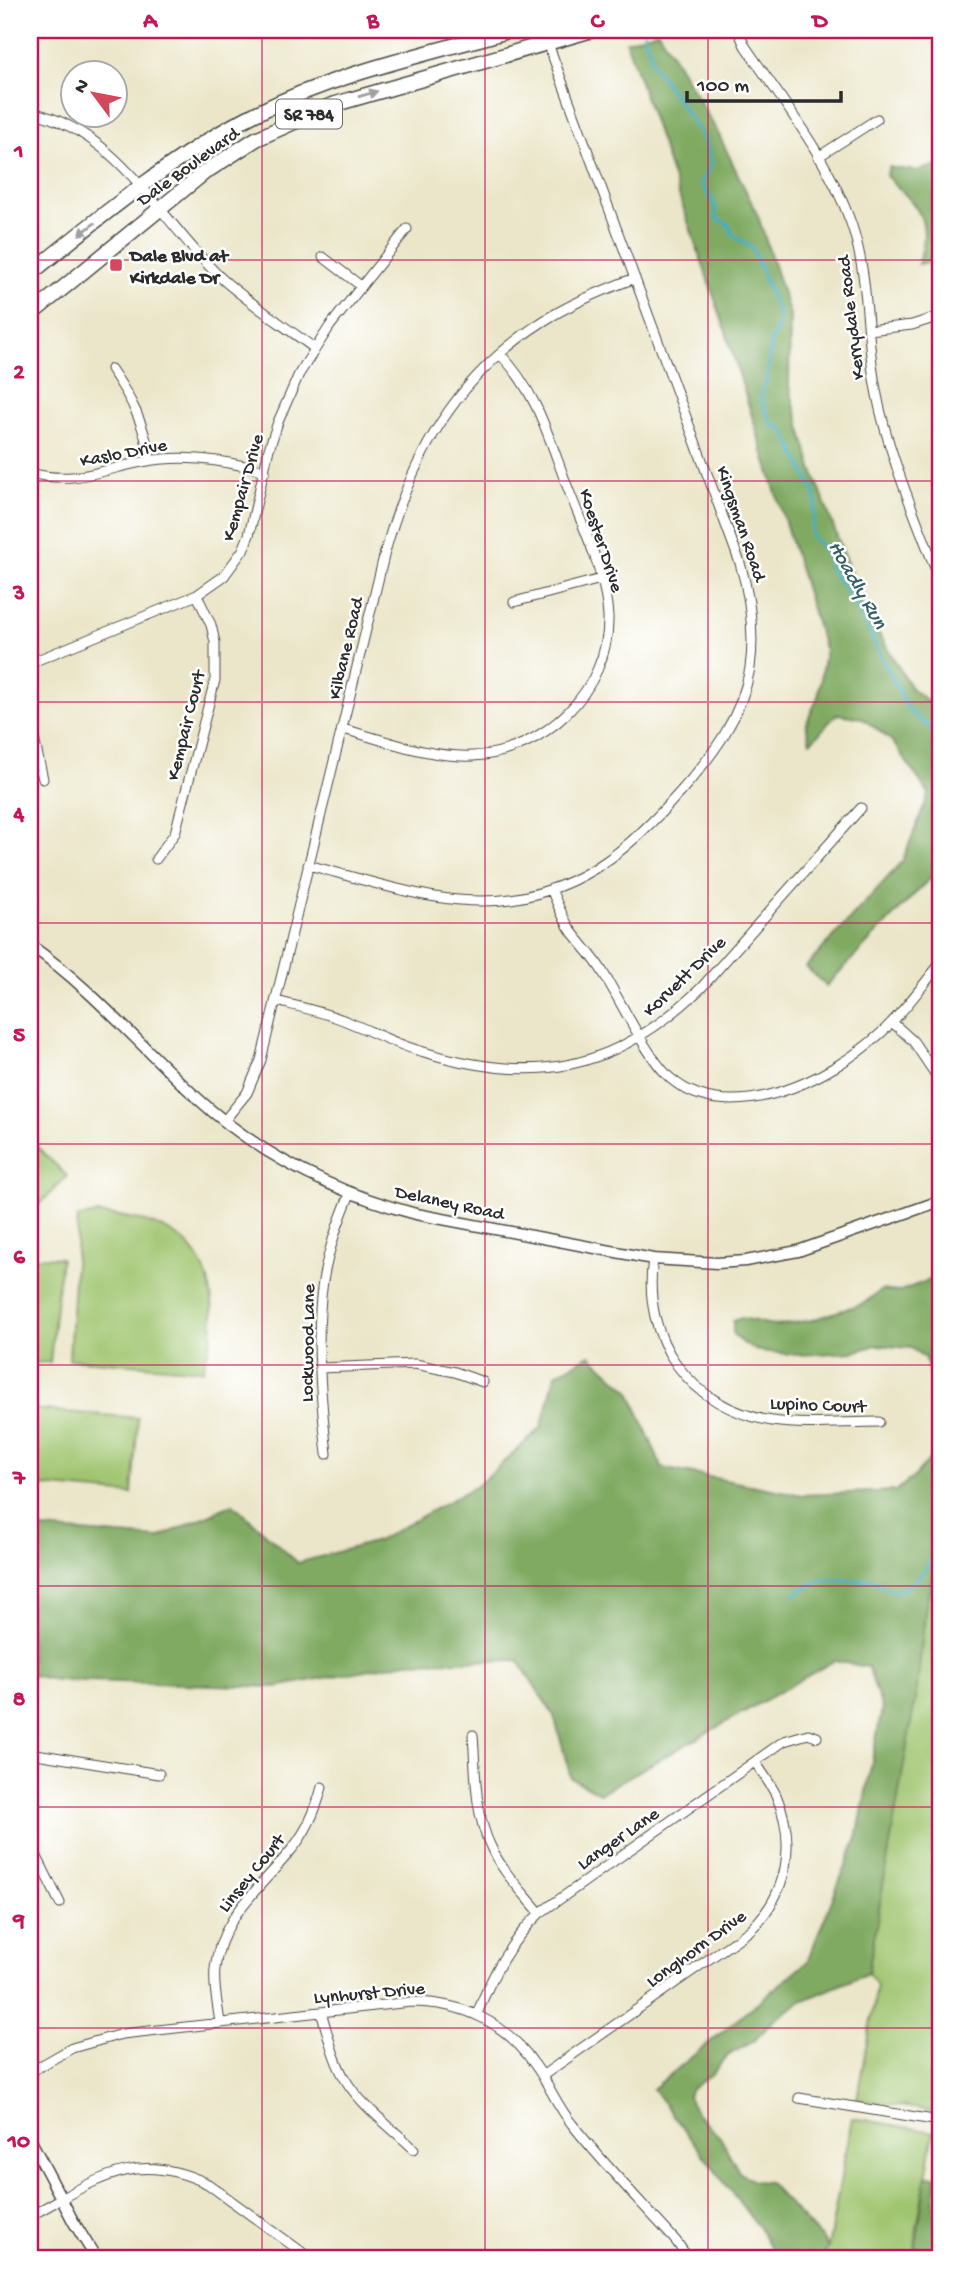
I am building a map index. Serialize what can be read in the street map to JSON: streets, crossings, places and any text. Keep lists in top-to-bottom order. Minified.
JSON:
{"streets":{"main road":["SR 784","Dale Boulevard"],"street":["Kerrydale Road","Kaslo Drive","Kempair Drive","Kingsman Road","Koester Drive","Kilbane Road","Kempair Court","Korvett Drive","Delaney Road","Lockwood Lane","Lupino Court","Langer Lane","Linsey Court","Longhorn Drive","Lynhurst Drive"]},"crossings":[["Dale Boulevard","Kingsman Road"],["Kaslo Drive","Kempair Drive"],["Kempair Drive","Kempair Court"],["Kingsman Road","Kilbane Road"],["Koester Drive","Kilbane Road"],["Kilbane Road","Korvett Drive"],["Kilbane Road","Delaney Road"],["Delaney Road","Lockwood Lane"],["Delaney Road","Lupino Court"],["Langer Lane","Longhorn Drive"],["Langer Lane","Lynhurst Drive"],["Linsey Court","Lynhurst Drive"],["Longhorn Drive","Lynhurst Drive"]],"water":["Hoadly Run"],"places":{"transit":["Dale Blvd at Kirkdale Dr"]},"scale_bar":"100 m","north":"top left","grid":{"columns":["A","B","C","D"],"rows":["1","2","3","4","5","6","7","8","9","10"]}}
